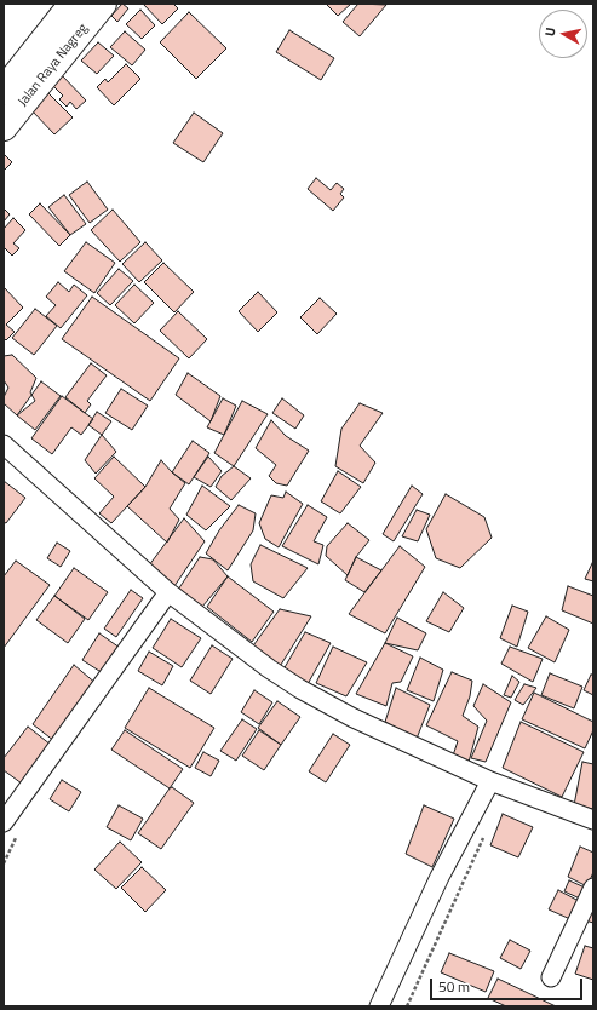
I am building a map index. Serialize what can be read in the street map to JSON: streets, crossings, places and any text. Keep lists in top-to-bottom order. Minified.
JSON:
{"streets":{"highway":["Jalan Raya Nagreg"]},"scale_bar":"50 m","north":"left"}
